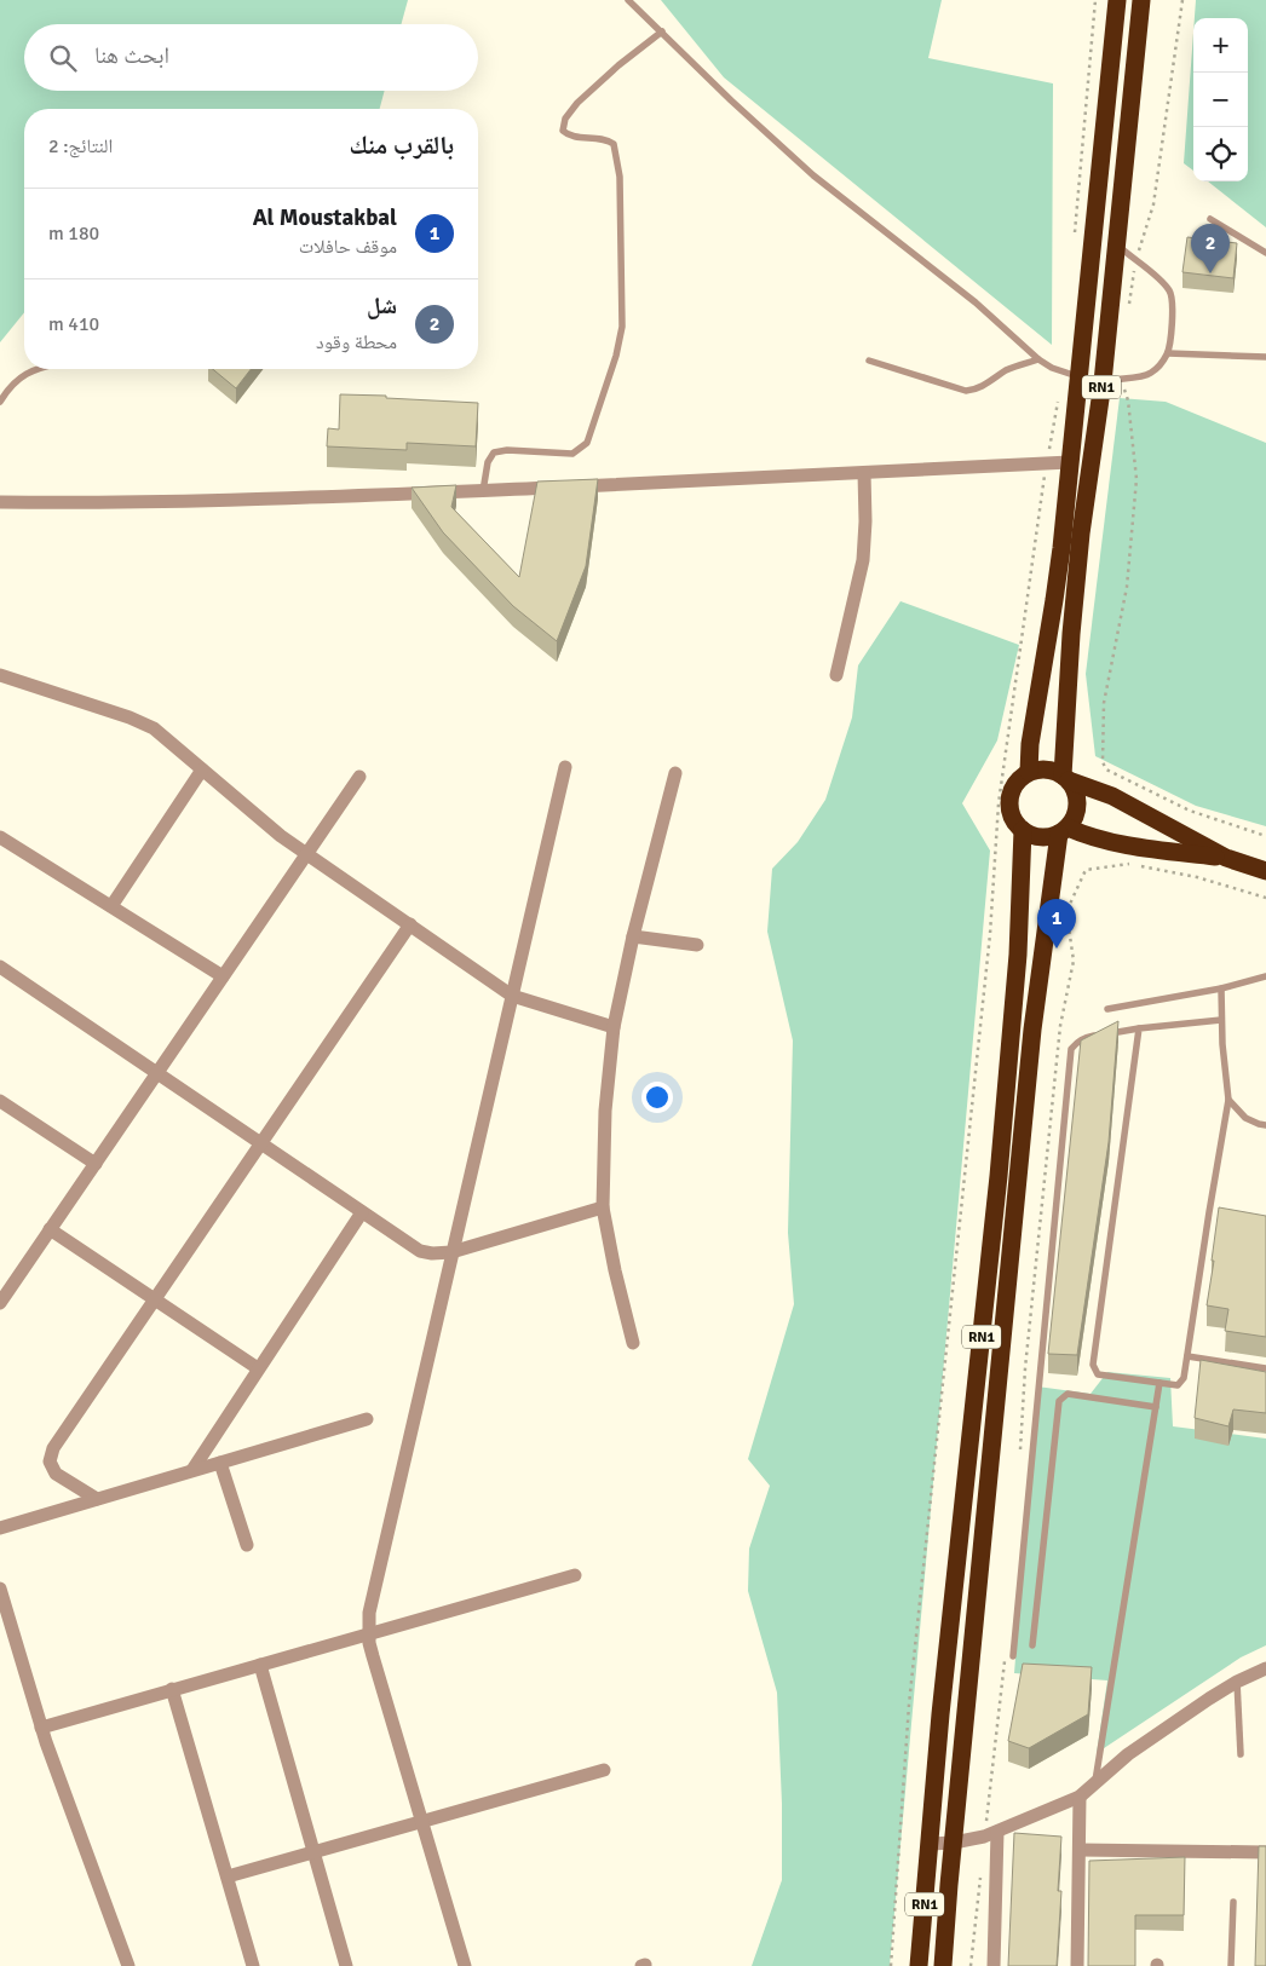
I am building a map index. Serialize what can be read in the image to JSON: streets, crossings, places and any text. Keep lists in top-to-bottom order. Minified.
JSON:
{"streets":{"highway":["RN1"]},"page":{"map_buttons":["+","−"],"search":"ابحث هنا","heading":["بالقرب منك","النتائج: 2"],"list":[{"mark":"1","name":"Al Moustakbal","note":"موقف حافلات","value":"180 m"},{"mark":"2","name":"شل","note":"محطة وقود","value":"410 m"}],"pins":["2","1"]}}
